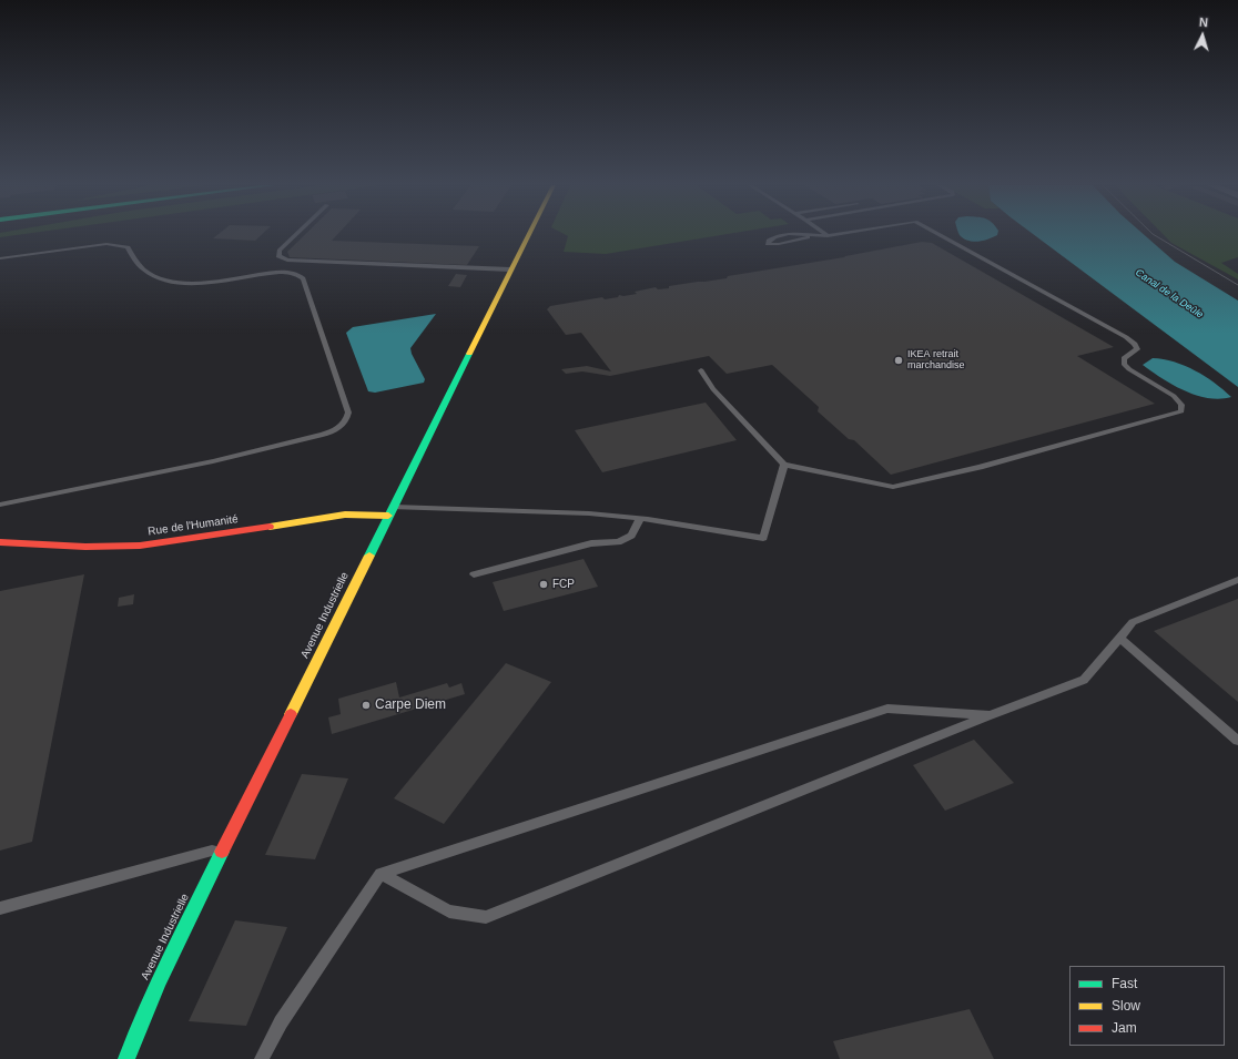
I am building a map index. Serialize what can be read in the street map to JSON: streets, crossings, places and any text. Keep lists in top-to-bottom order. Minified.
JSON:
{"streets":{"main road":["Rue de l'Humanité","Avenue Industrielle"]},"crossings":[["Rue de l'Humanité","Avenue Industrielle"]],"water":["Canal de la Deûle"],"places":["IKEA retrait marchandise","FCP","Carpe Diem"],"legend":["Fast","Slow","Jam"],"north":"top"}
